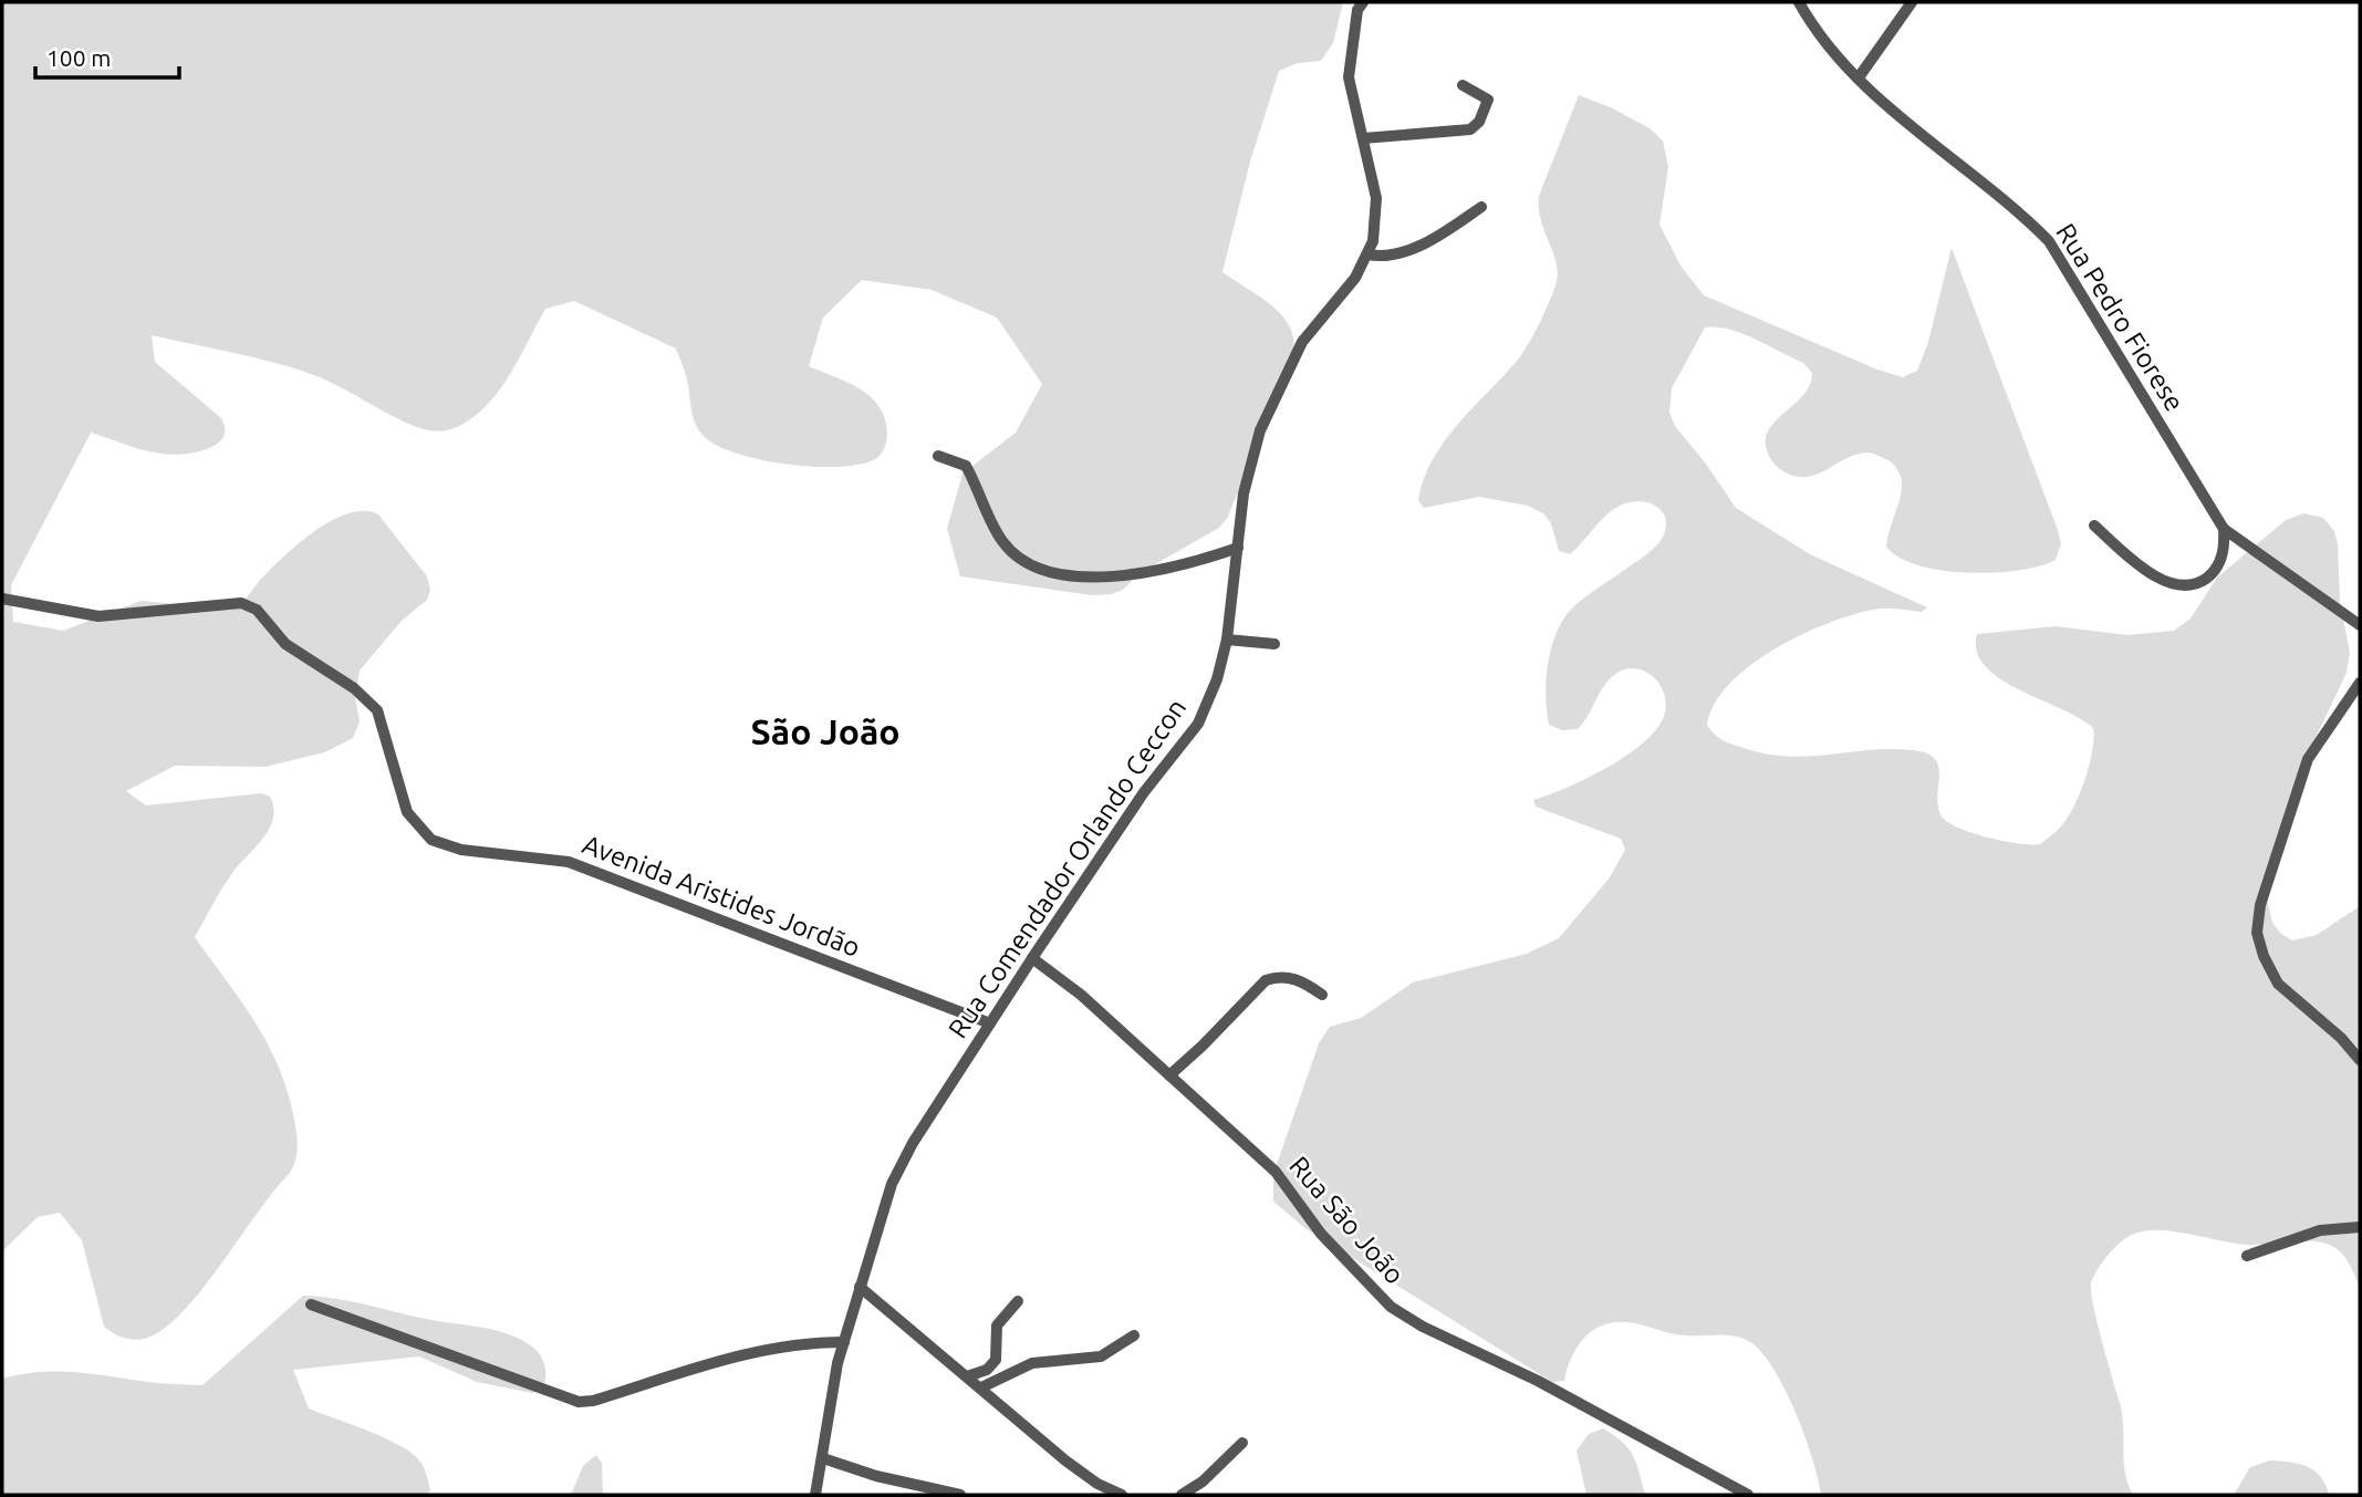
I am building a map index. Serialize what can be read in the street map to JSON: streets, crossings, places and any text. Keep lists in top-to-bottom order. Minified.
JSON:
{"streets":{"street":["Rua Pedro Fiorese","Rua Comendador Orlando Ceccon","Avenida Aristides Jordão","Rua São João"]},"crossings":[["Rua Comendador Orlando Ceccon","Avenida Aristides Jordão"],["Rua Comendador Orlando Ceccon","Rua São João"]],"districts":["São João"],"scale_bar":"100 m"}
